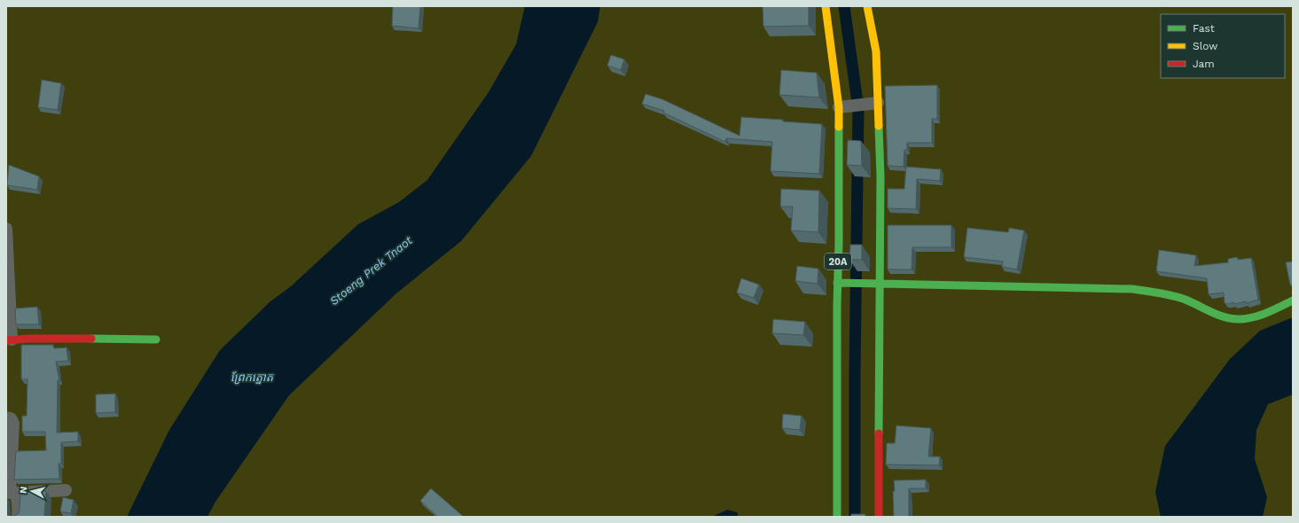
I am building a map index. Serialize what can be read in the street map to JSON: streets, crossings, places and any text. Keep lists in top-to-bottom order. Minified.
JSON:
{"streets":{"street":["20A"]},"water":["Stoeng Prek Tnaot","ព្រែកត្នោត"],"legend":["Fast","Slow","Jam"],"north":"left"}
